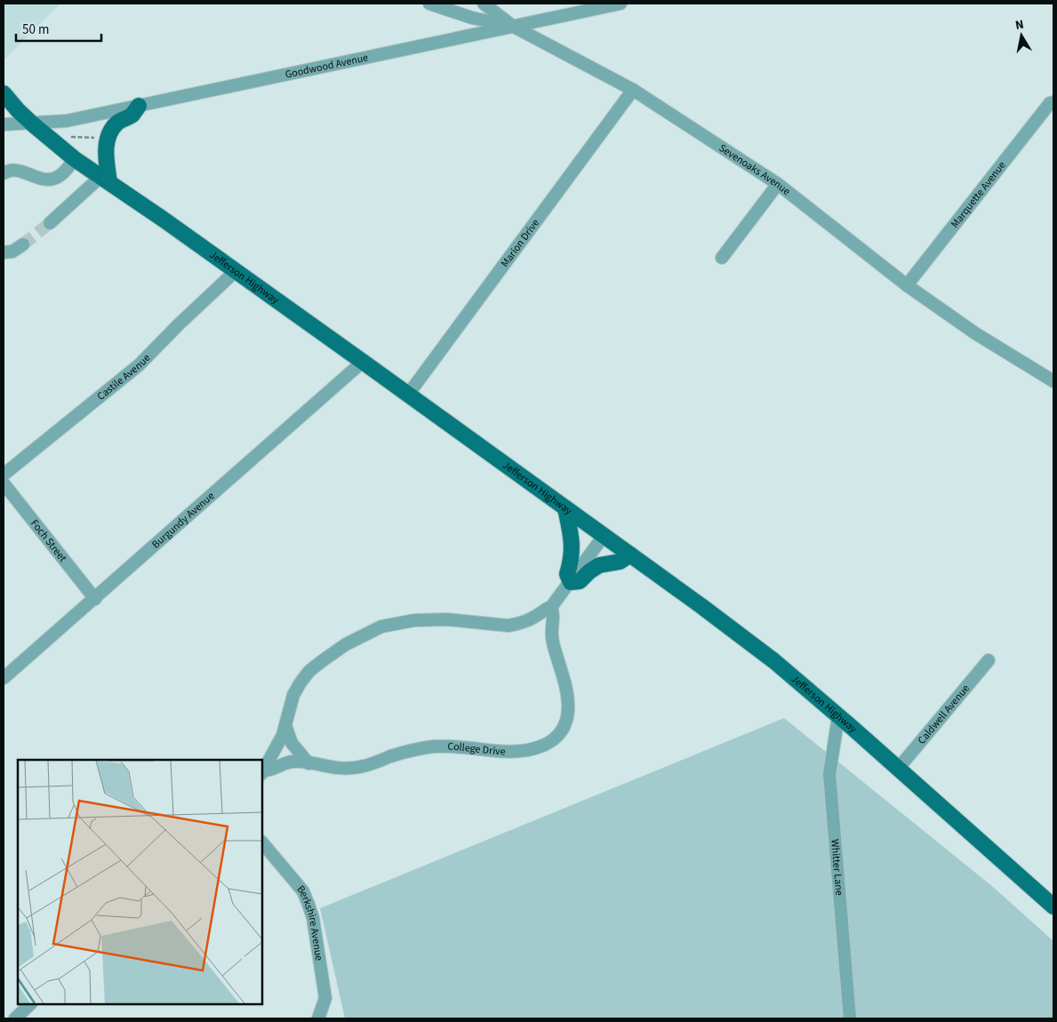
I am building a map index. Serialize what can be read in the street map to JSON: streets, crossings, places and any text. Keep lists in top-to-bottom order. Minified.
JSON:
{"streets":{"main road":["Jefferson Highway"],"street":["Goodwood Avenue","Sevenoaks Avenue","Marquette Avenue","Marion Drive","Castile Avenue","Burgundy Avenue","Foch Street","Caldwell Avenue","College Drive","Whitter Lane","Berkshire Avenue"]},"crossings":[["Goodwood Avenue","Sevenoaks Avenue"],["Goodwood Avenue","Jefferson Highway"],["Sevenoaks Avenue","Marquette Avenue"],["Sevenoaks Avenue","Marion Drive"],["Marion Drive","Jefferson Highway"],["Jefferson Highway","Castile Avenue"],["Jefferson Highway","Burgundy Avenue"],["Jefferson Highway","Caldwell Avenue"],["Jefferson Highway","College Drive"],["Jefferson Highway","Whitter Lane"],["Burgundy Avenue","Foch Street"]],"scale_bar":"50 m","north":"top"}
